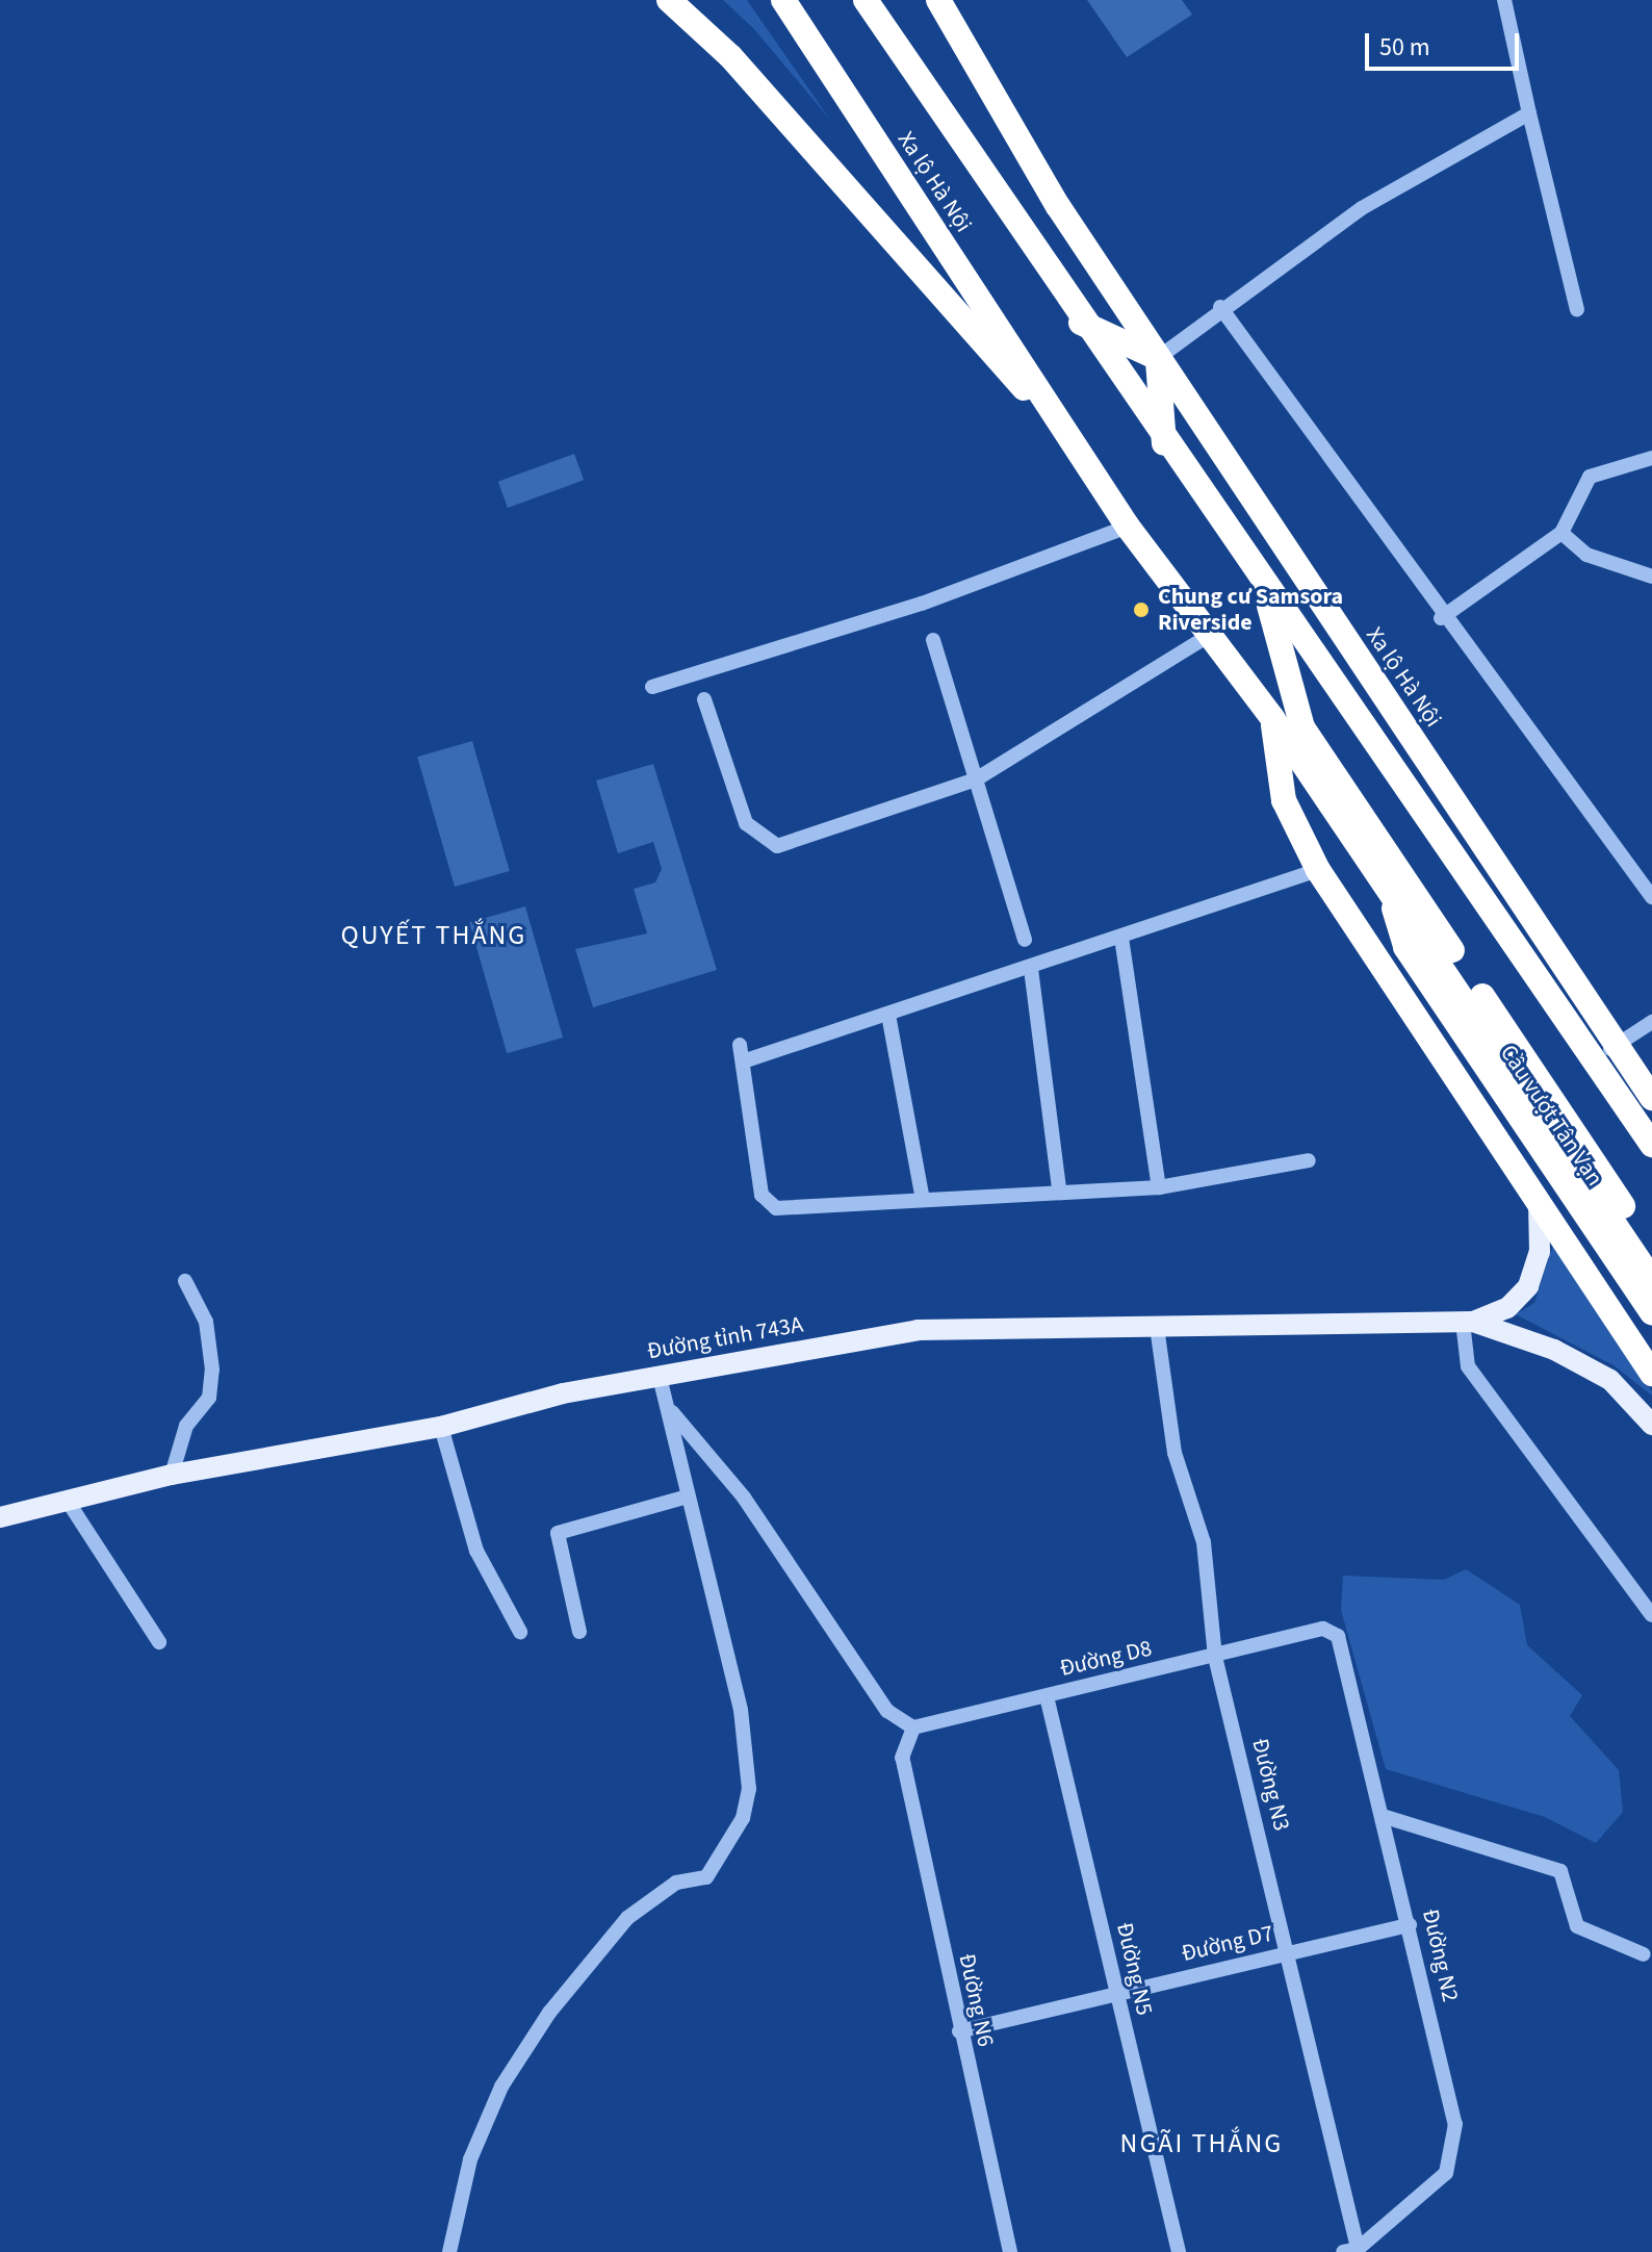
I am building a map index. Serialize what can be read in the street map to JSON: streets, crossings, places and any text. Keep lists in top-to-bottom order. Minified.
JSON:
{"streets":{"highway":["Xa lộ Hà Nội","Cầu vượt Tân Vạn"],"main road":["Đường tỉnh 743A"],"street":["Đường D8","Đường N3","Đường D7","Đường N2","Đường N5","Đường N6"]},"crossings":[["Xa lộ Hà Nội","Cầu vượt Tân Vạn"],["Đường tỉnh 743A","Đường N3"],["Đường D8","Đường N3"],["Đường D8","Đường N2"],["Đường D8","Đường N5"],["Đường D8","Đường N6"],["Đường N3","Đường D7"],["Đường N3","Đường N2"],["Đường D7","Đường N2"],["Đường D7","Đường N5"],["Đường D7","Đường N6"]],"districts":["QUYẾT THẮNG","NGÃI THẮNG"],"places":["Chung cư Samsora Riverside"],"scale_bar":"50 m"}
